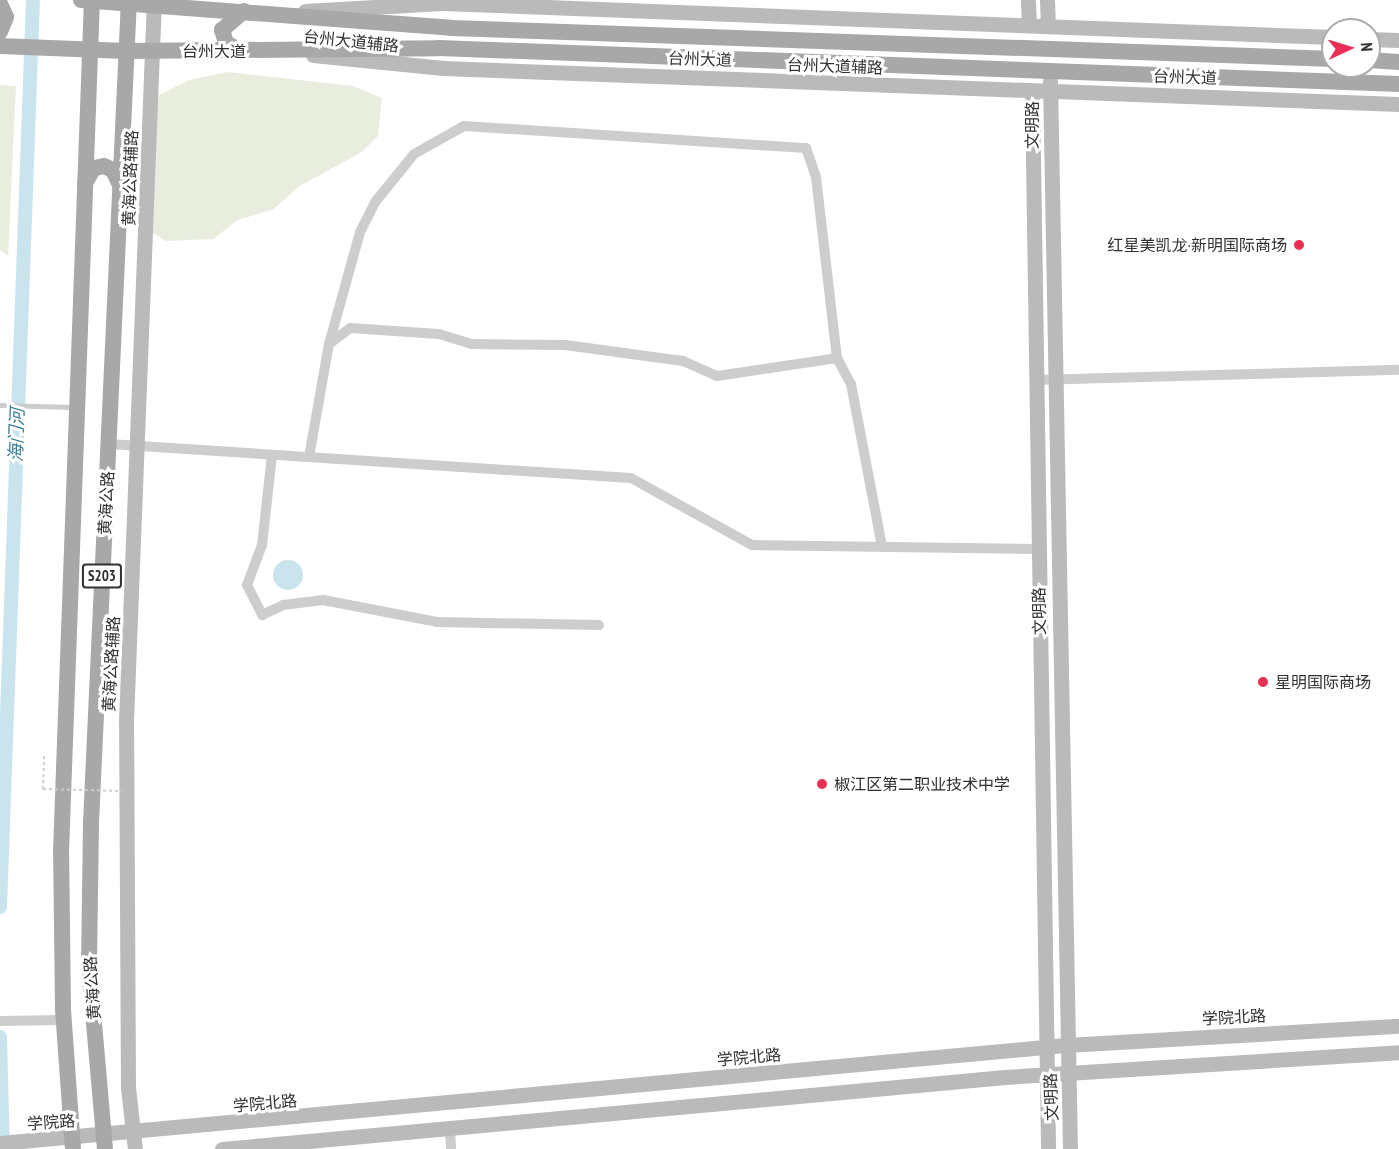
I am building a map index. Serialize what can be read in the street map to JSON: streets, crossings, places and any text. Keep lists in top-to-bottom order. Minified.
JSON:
{"streets":{"main road":["台州大道辅路","台州大道","文明路","黄海公路辅路","黄海公路","S203","学院北路","学院路"]},"crossings":[["台州大道辅路","台州大道"],["台州大道辅路","文明路"],["台州大道","文明路"],["台州大道","黄海公路辅路"],["台州大道","黄海公路"],["文明路","学院北路"],["黄海公路辅路","学院北路"],["黄海公路","学院北路"],["黄海公路","学院路"],["学院北路","学院路"]],"water":["海门河"],"places":["红星美凯龙·新明国际商场","星明国际商场","椒江区第二职业技术中学"],"north":"right"}
